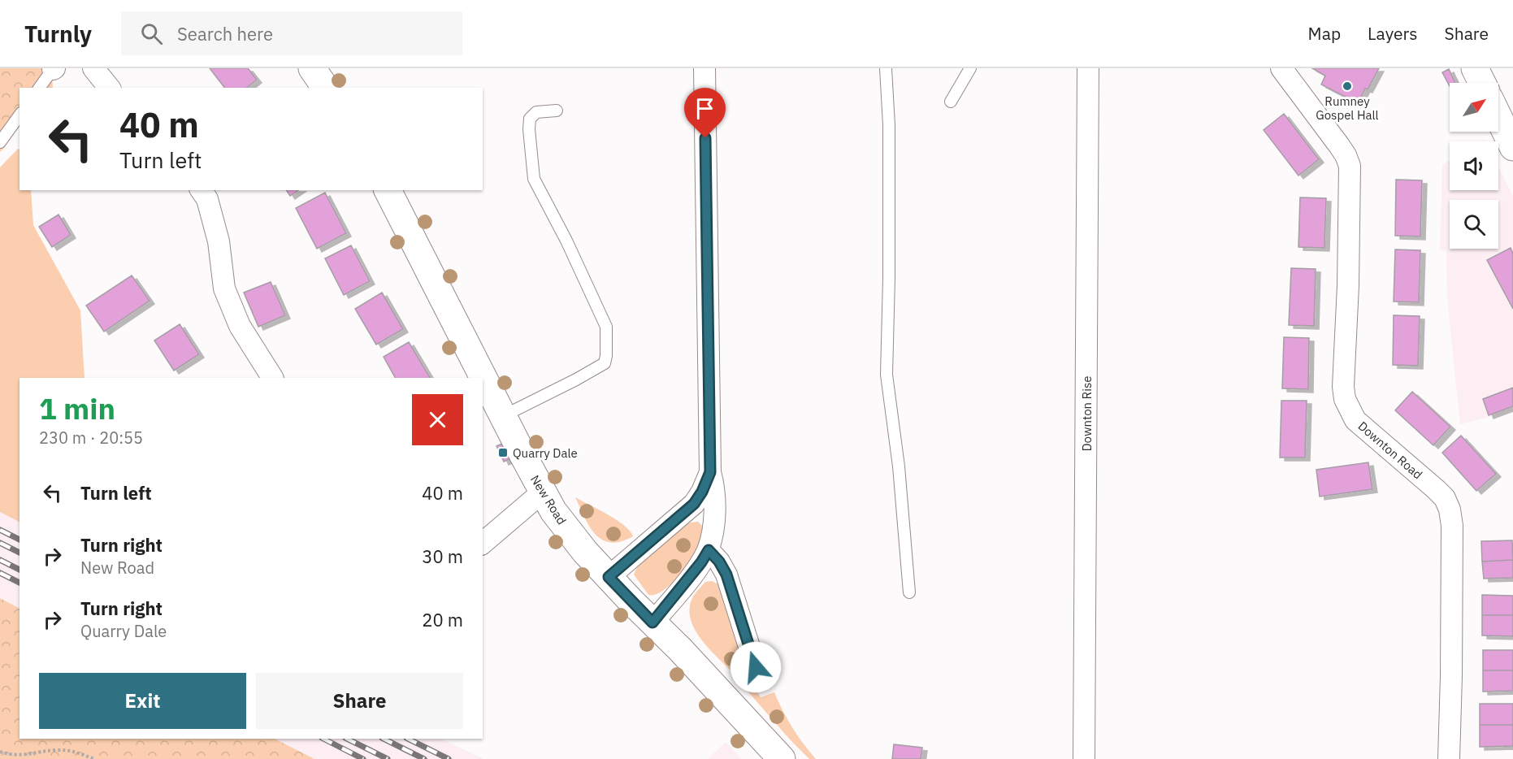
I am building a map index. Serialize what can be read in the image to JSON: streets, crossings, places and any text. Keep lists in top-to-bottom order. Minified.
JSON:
{"streets":{"street":["Downton Rise","Downton Road","New Road"]},"places":{"other":["Rumney Gospel Hall"],"transit":["Quarry Dale"]},"north":"top right","page":{"header":"Turnly","search":"Search here","nav":["Map","Layers","Share"],"turn":["40 m","Turn left"],"heading":["1 min","230 m · 20:55"],"list":[{"name":"Turn left","value":"40 m"},{"name":"Turn right","note":"New Road","value":"30 m"},{"name":"Turn right","note":"Quarry Dale","value":"20 m"}],"buttons":["Exit","Share"]}}
